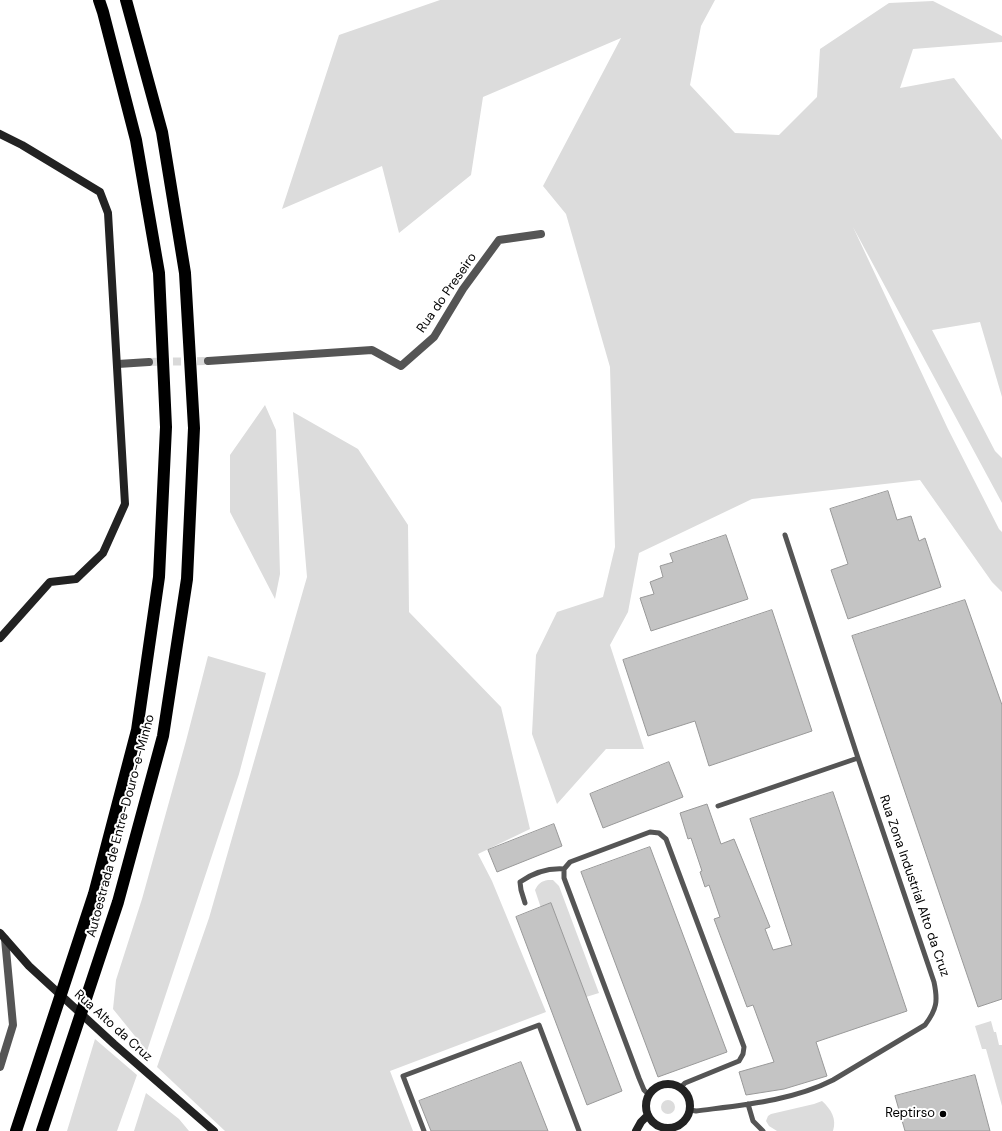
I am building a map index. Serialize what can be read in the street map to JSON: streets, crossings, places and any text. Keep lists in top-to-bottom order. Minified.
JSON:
{"streets":{"highway":["Autoestrada de Entre-Douro-e-Minho"],"street":["Rua do Preseiro","Rua Alto da Cruz"],"lane":["Rua Zona Industrial Alto da Cruz"]},"places":["Reptirso"]}
